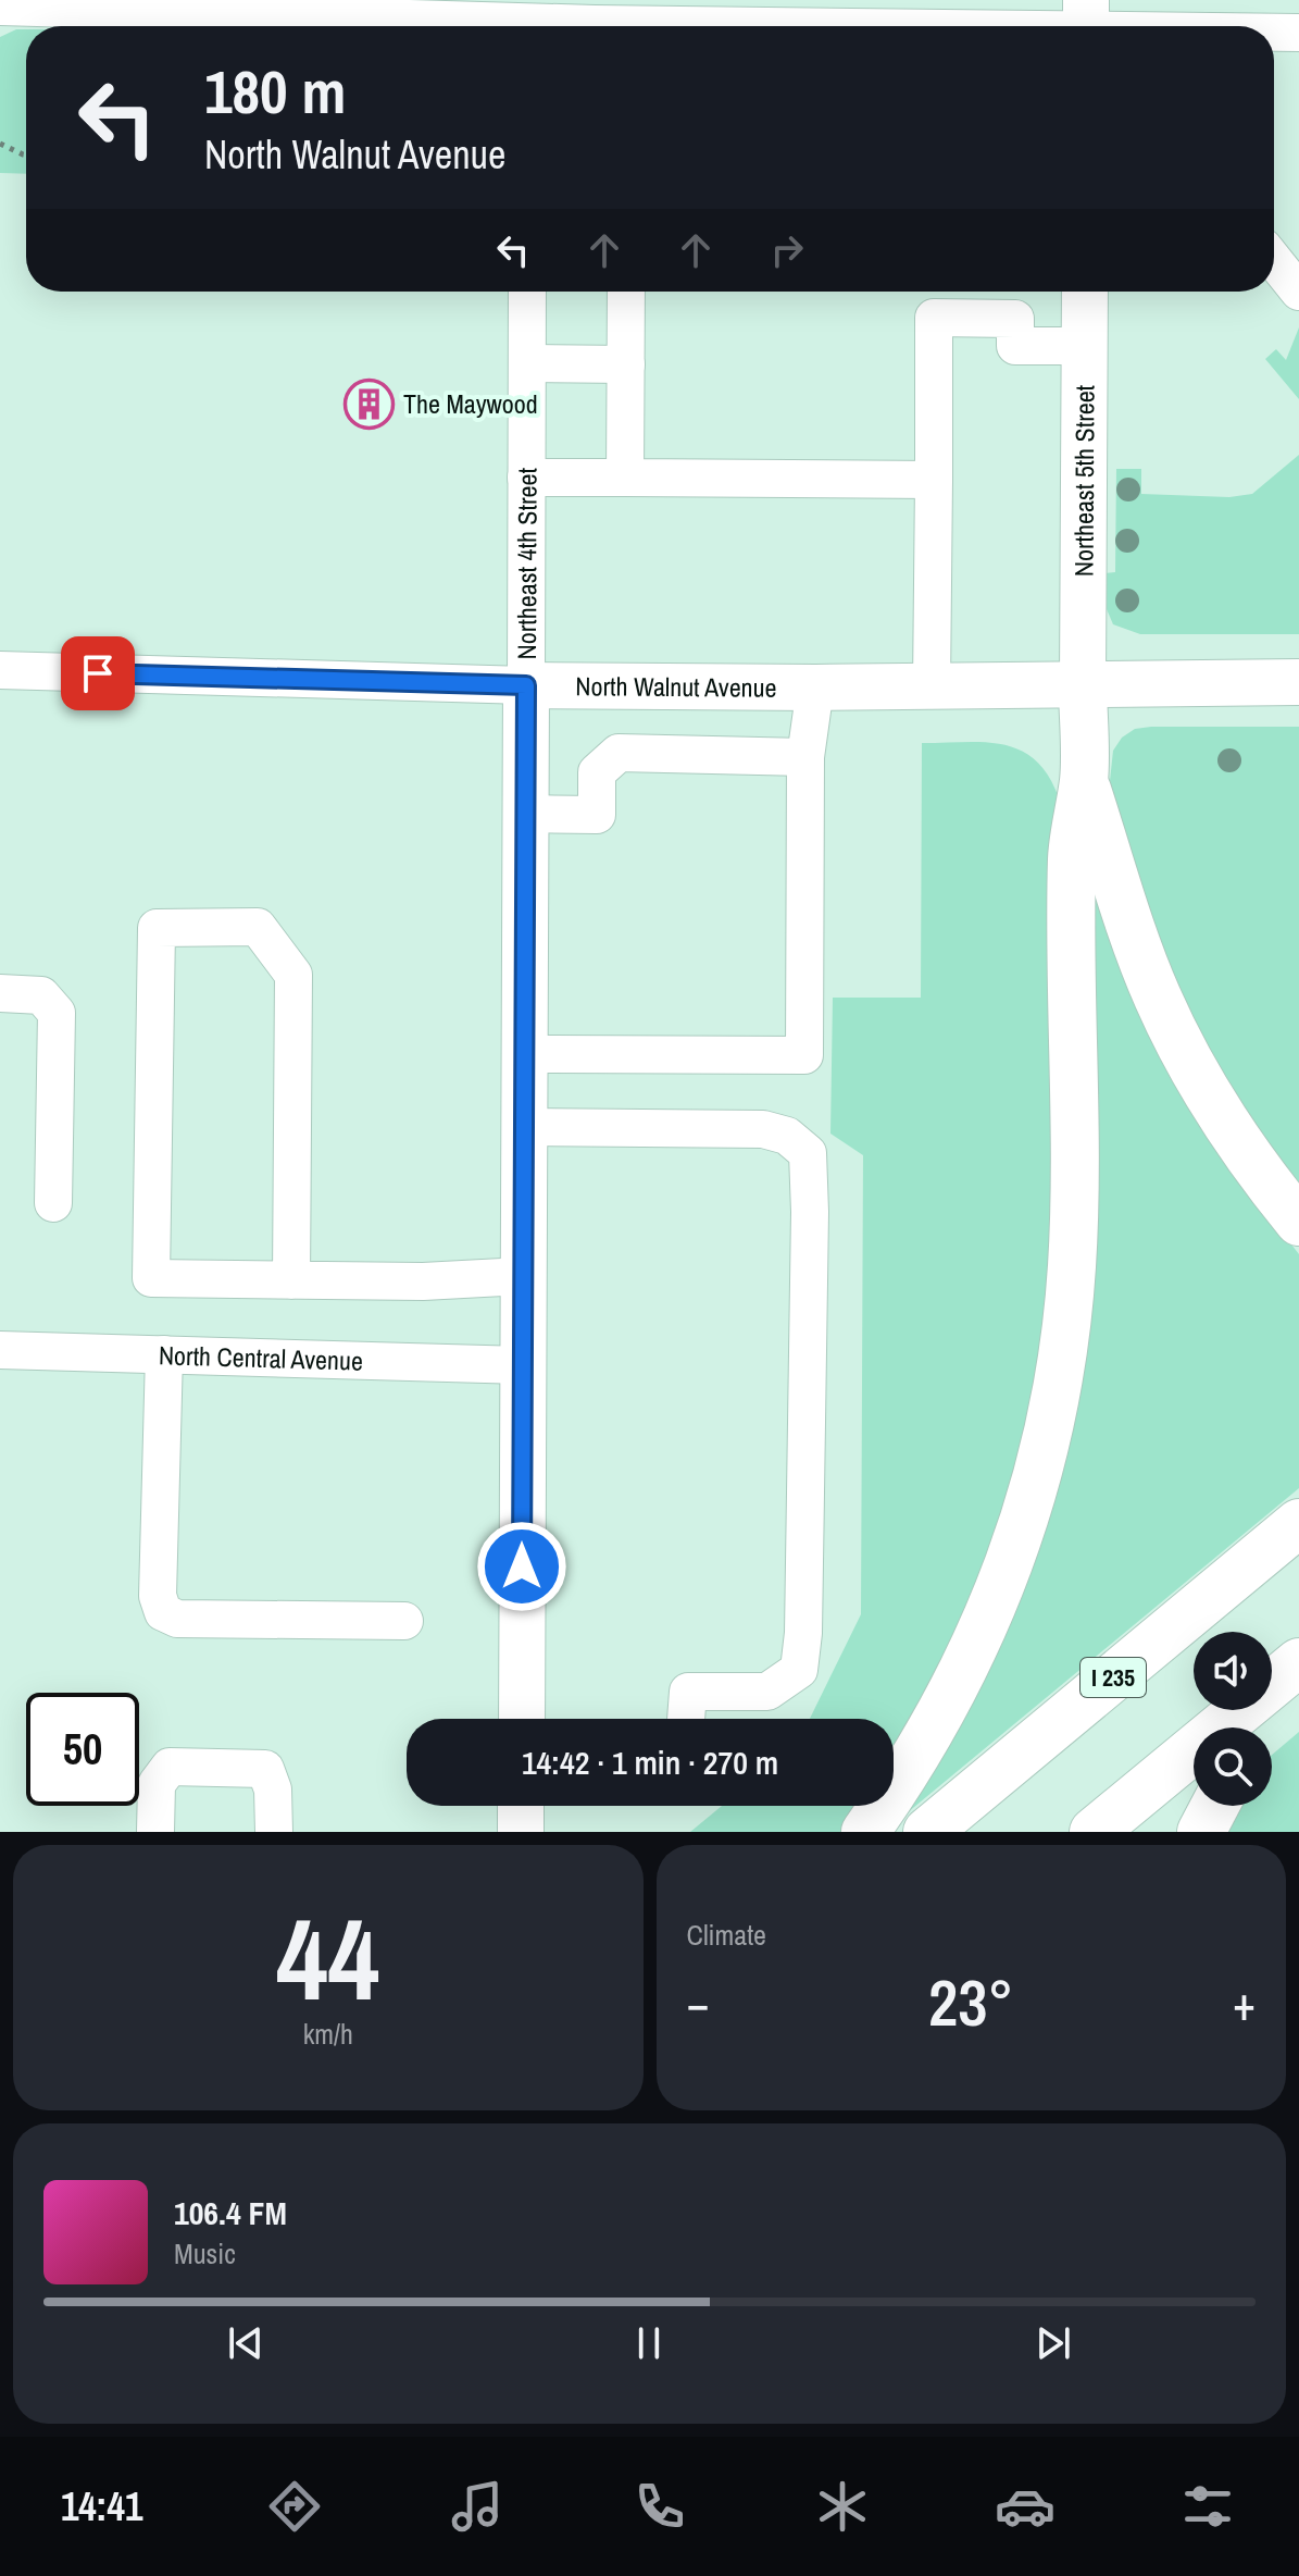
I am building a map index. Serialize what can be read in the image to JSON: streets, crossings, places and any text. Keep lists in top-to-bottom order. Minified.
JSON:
{"streets":{"highway":["I 235"],"main road":["Northeast 5th Street","Northeast 4th Street","North Walnut Avenue"],"street":["North Central Avenue"]},"crossings":[["Northeast 5th Street","North Walnut Avenue"],["Northeast 4th Street","North Walnut Avenue"],["Northeast 4th Street","North Central Avenue"]],"places":{"building":["The Maywood"]},"page":{"turn":["180 m","North Walnut Avenue"],"limit":"50","trip":"14:42 · 1 min · 270 m","tile":[["44","km/h"],"Climate"],"heat":["−","23°","+"],"song":["106.4 FM","Music"],"tabs":"14:41"}}
